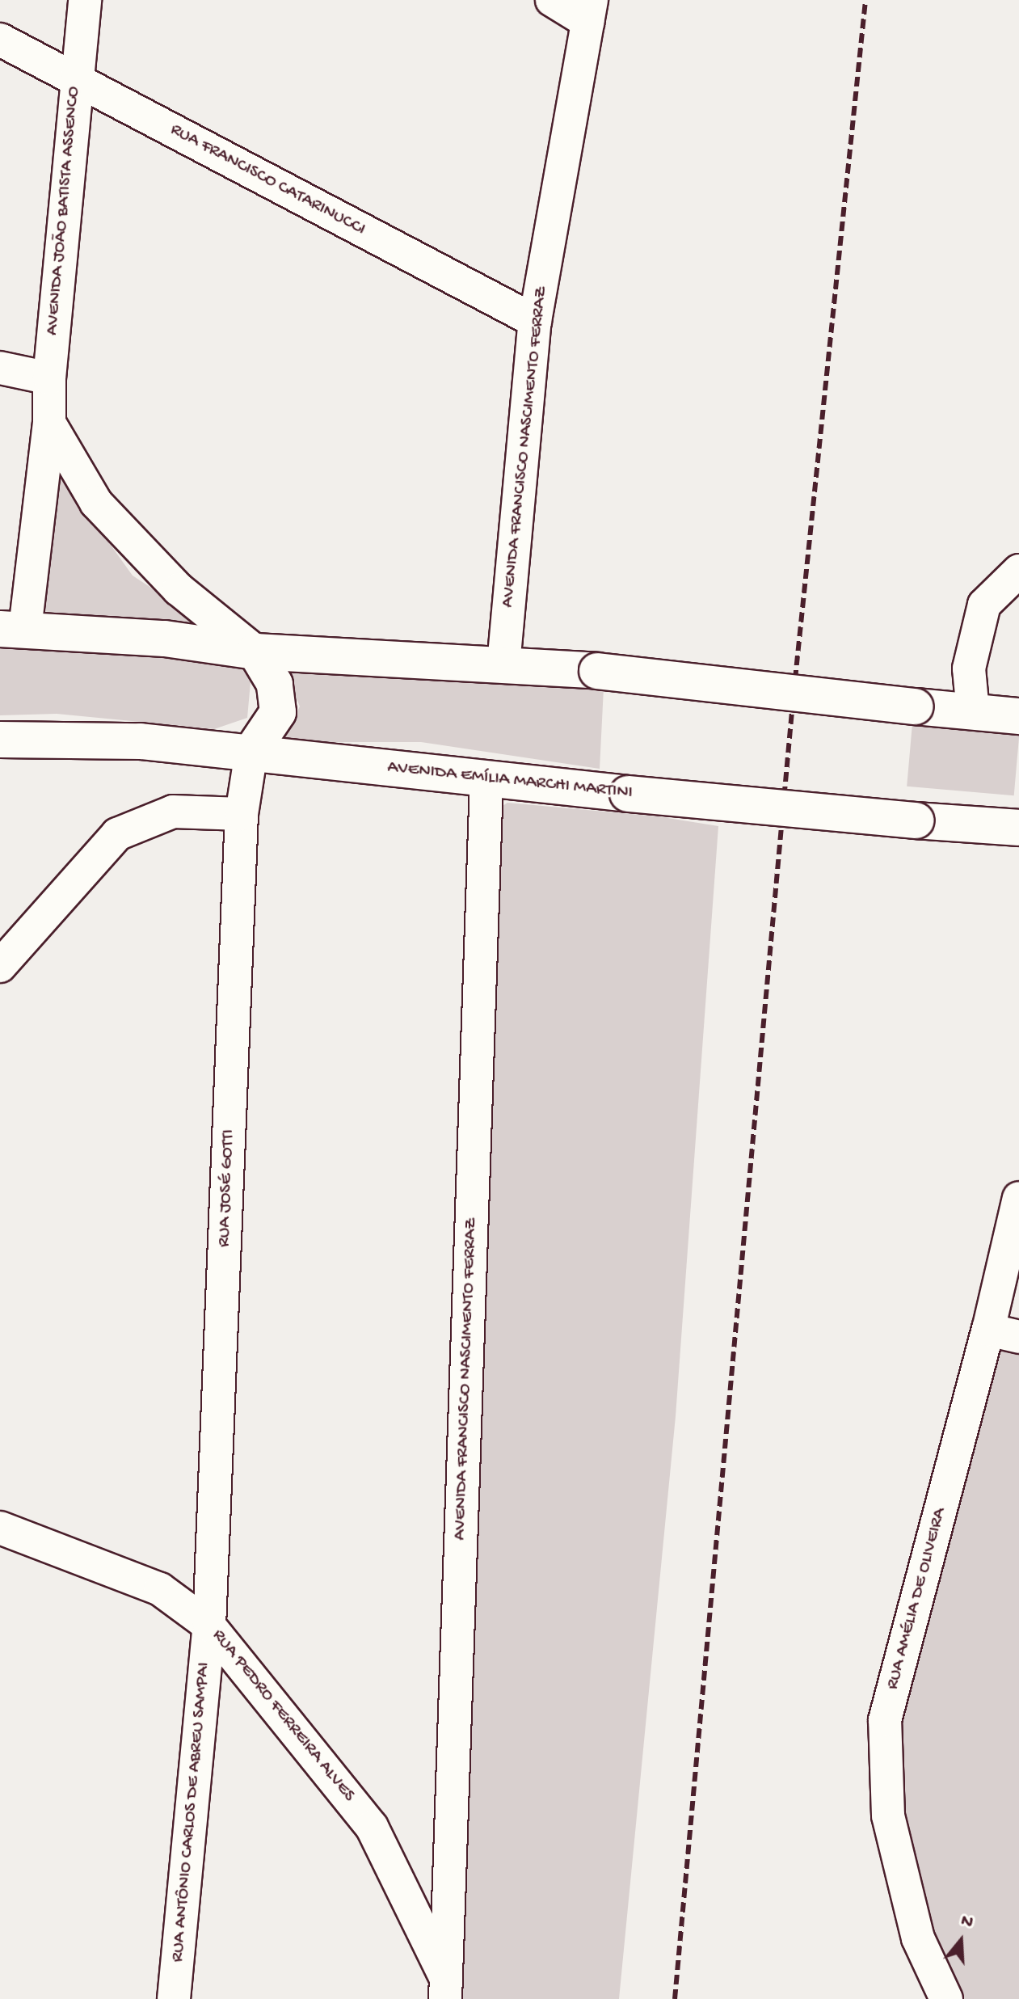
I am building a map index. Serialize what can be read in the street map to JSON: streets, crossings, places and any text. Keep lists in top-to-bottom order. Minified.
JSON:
{"streets":{"main road":["AVENIDA EMÍLIA MARCHI MARTINI"],"street":["RUA FRANCISCO CATARINUCCI","AVENIDA JOÃO BATISTA ASSENCO","AVENIDA FRANCISCO NASCIMENTO FERRAZ","RUA JOSÉ GOTTI","RUA AMÉLIA DE OLIVEIRA","RUA PEDRO FERREIRA ALVES","RUA ANTÔNIO CARLOS DE ABREU SAMPAI"]},"crossings":[["RUA FRANCISCO CATARINUCCI","AVENIDA JOÃO BATISTA ASSENCO"],["RUA FRANCISCO CATARINUCCI","AVENIDA FRANCISCO NASCIMENTO FERRAZ"],["AVENIDA FRANCISCO NASCIMENTO FERRAZ","AVENIDA EMÍLIA MARCHI MARTINI"],["AVENIDA FRANCISCO NASCIMENTO FERRAZ","RUA PEDRO FERREIRA ALVES"],["AVENIDA EMÍLIA MARCHI MARTINI","RUA JOSÉ GOTTI"],["RUA JOSÉ GOTTI","RUA PEDRO FERREIRA ALVES"],["RUA JOSÉ GOTTI","RUA ANTÔNIO CARLOS DE ABREU SAMPAI"],["RUA PEDRO FERREIRA ALVES","RUA ANTÔNIO CARLOS DE ABREU SAMPAI"]],"north":"top"}
